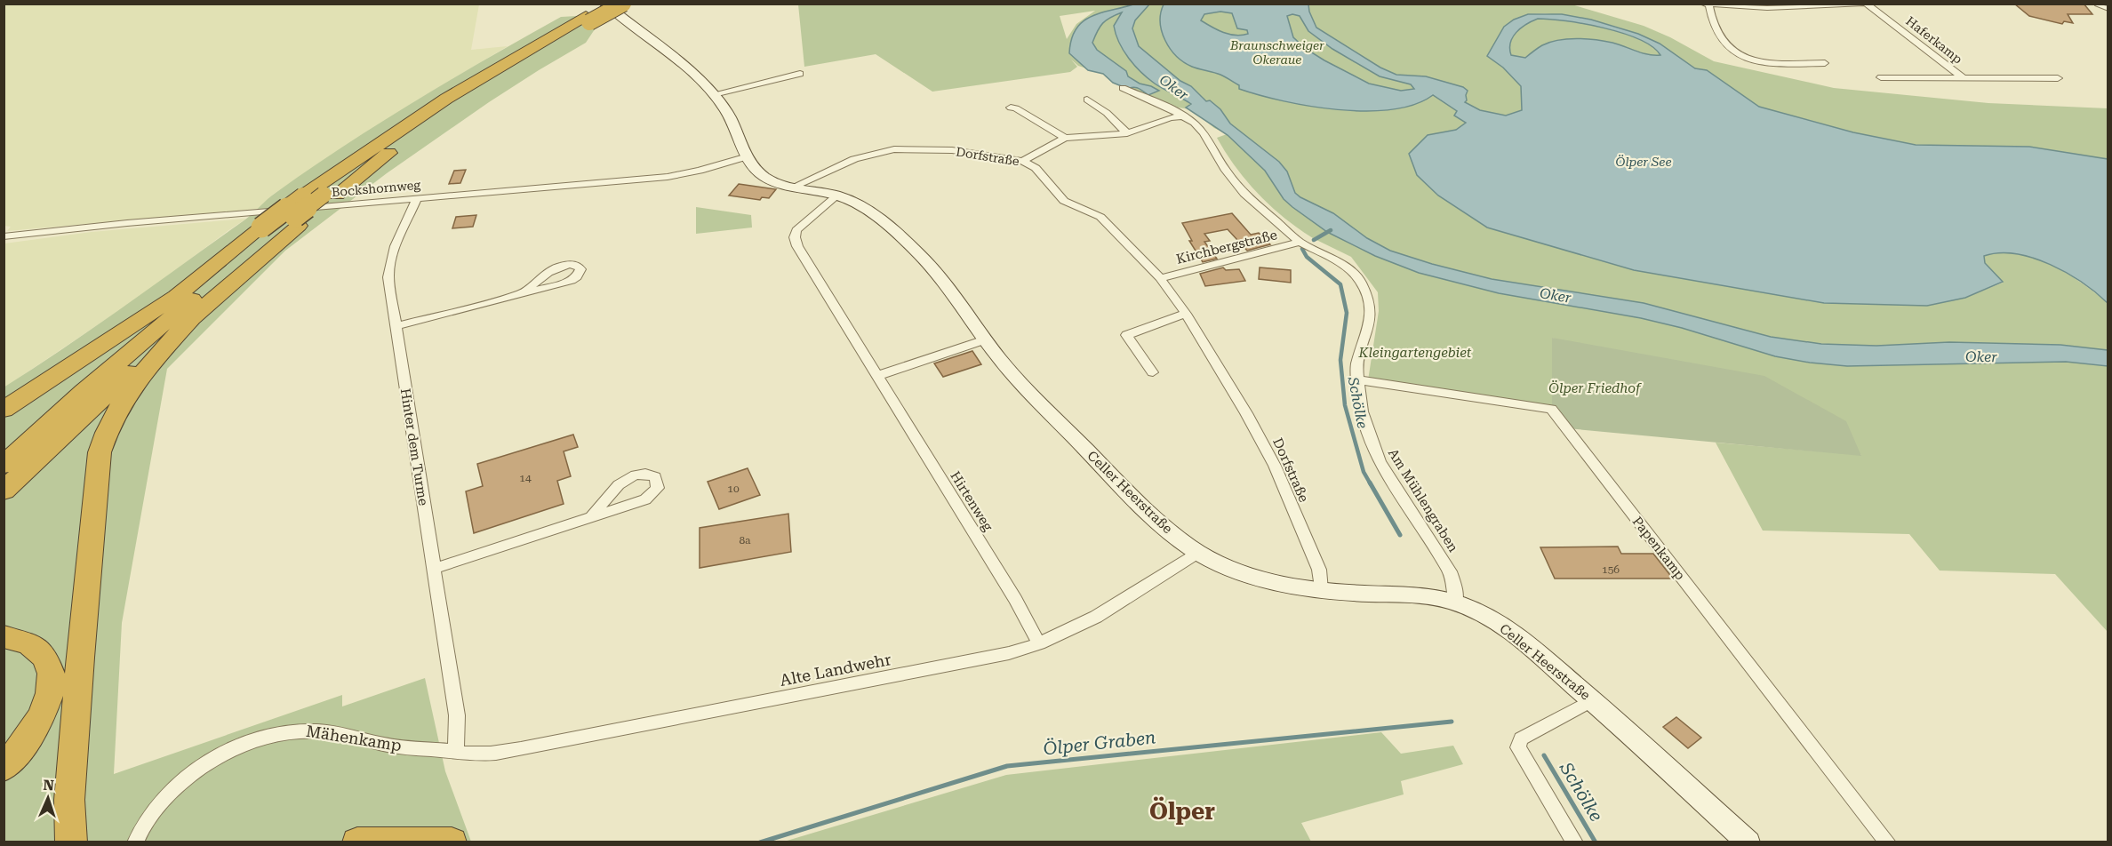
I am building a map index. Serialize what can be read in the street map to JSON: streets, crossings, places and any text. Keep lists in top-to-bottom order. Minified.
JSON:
{"streets":{"main road":["Celler Heerstraße"],"street":["Haferkamp","Dorfstraße","Bockshornweg","Kirchbergstraße","Hinter dem Turme","Am Mühlengraben","Hirtenweg","Papenkamp","Alte Landwehr","Mähenkamp"]},"crossings":[["Dorfstraße","Kirchbergstraße"],["Dorfstraße","Celler Heerstraße"],["Bockshornweg","Hinter dem Turme"],["Bockshornweg","Celler Heerstraße"],["Kirchbergstraße","Am Mühlengraben"],["Hinter dem Turme","Alte Landwehr"],["Hinter dem Turme","Mähenkamp"],["Celler Heerstraße","Am Mühlengraben"],["Celler Heerstraße","Hirtenweg"],["Celler Heerstraße","Alte Landwehr"],["Am Mühlengraben","Papenkamp"],["Hirtenweg","Alte Landwehr"],["Alte Landwehr","Mähenkamp"]],"districts":["Ölper"],"water":["Oker","Ölper See","Schölke","Ölper Graben"],"parks":["Braunschweiger Okeraue","Kleingartengebiet","Ölper Friedhof"],"house_numbers":["14","10","8a","156"],"north":"top"}
